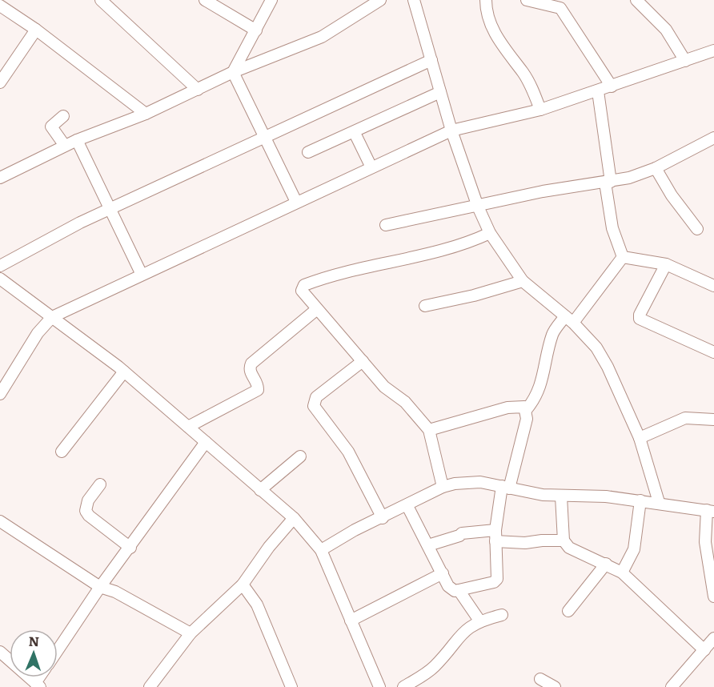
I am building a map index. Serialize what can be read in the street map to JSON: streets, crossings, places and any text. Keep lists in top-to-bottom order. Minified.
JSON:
{"north":"top"}
